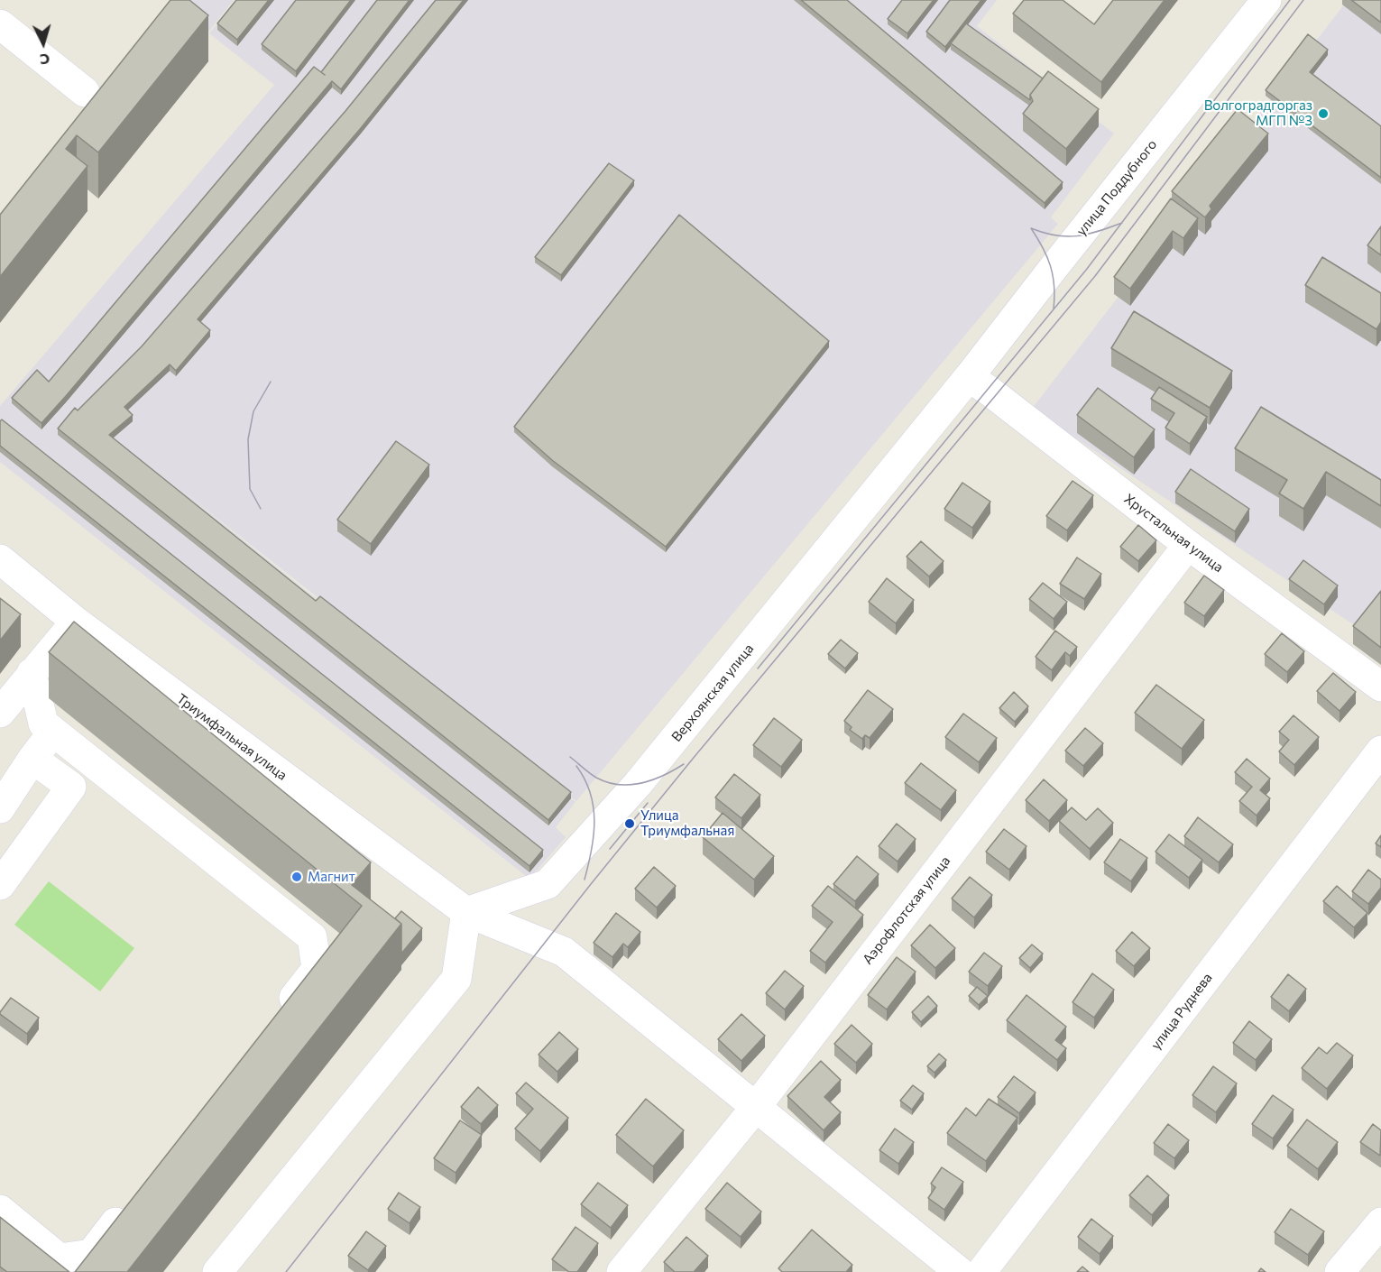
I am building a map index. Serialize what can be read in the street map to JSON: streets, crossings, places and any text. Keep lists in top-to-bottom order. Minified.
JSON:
{"streets":{"street":["улица Поддубного","Хрустальная улица","Верхоянская улица","Триумфальная улица","Аэрофлотская улица","улица Руднева"]},"crossings":[["улица Поддубного","Хрустальная улица"],["улица Поддубного","Верхоянская улица"],["Хрустальная улица","Верхоянская улица"],["Хрустальная улица","Аэрофлотская улица"],["Верхоянская улица","Триумфальная улица"],["Триумфальная улица","Аэрофлотская улица"]],"places":["Волгоградгоргаз МГП №3","Улица Триумфальная","Магнит"],"north":"bottom"}
